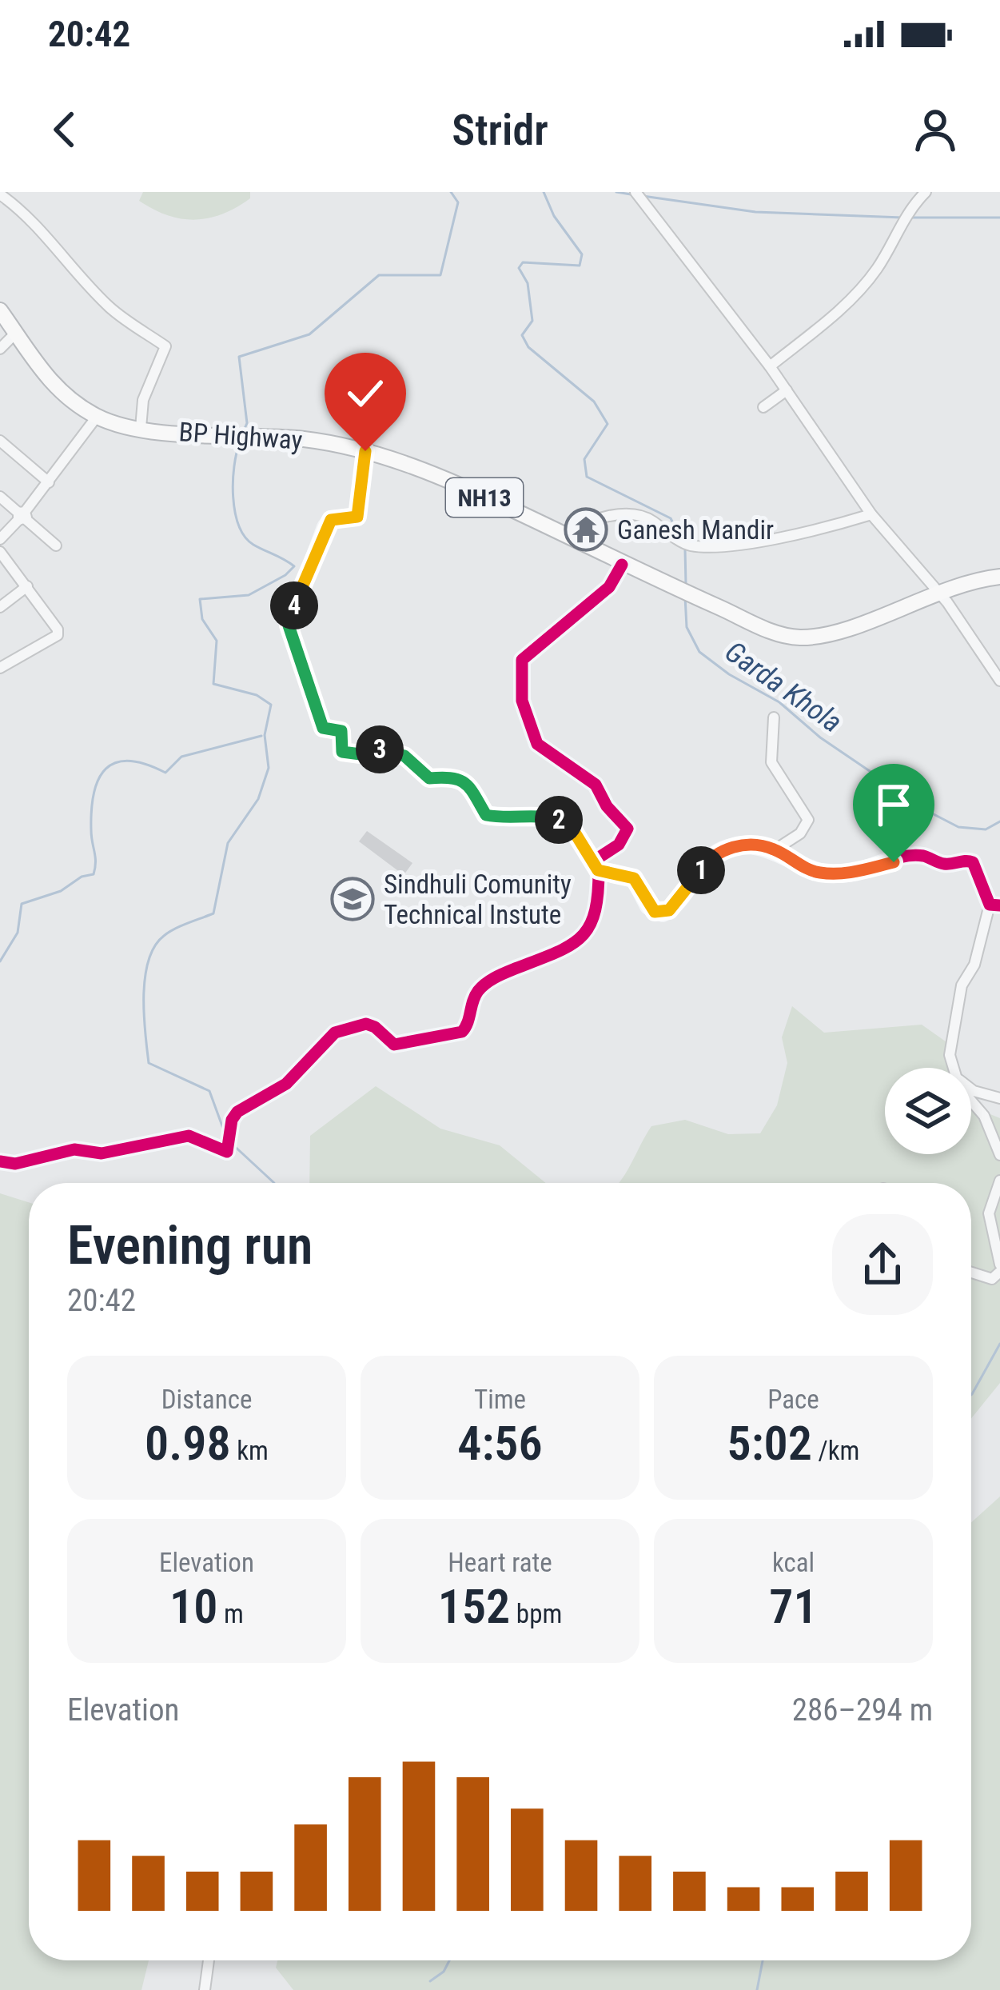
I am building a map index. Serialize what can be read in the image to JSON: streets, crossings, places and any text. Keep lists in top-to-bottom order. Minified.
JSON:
{"streets":{"highway":["BP Highway","NH13"]},"water":["Garda Khola"],"places":{"temple":["Ganesh Mandir"],"school or university":["Sindhuli Comunity Technical Instute"]},"page":{"status":"20:42","header":"Stridr","pins":["4","3","2","1"],"heading":["Evening run","20:42"],"stats":[["Distance","0.98 km"],["Time","4:56"],["Pace","5:02 /km"],["Elevation","10 m"],["Heart rate","152 bpm"],["kcal","71"]],"chart":["Elevation","286–294 m"]}}
